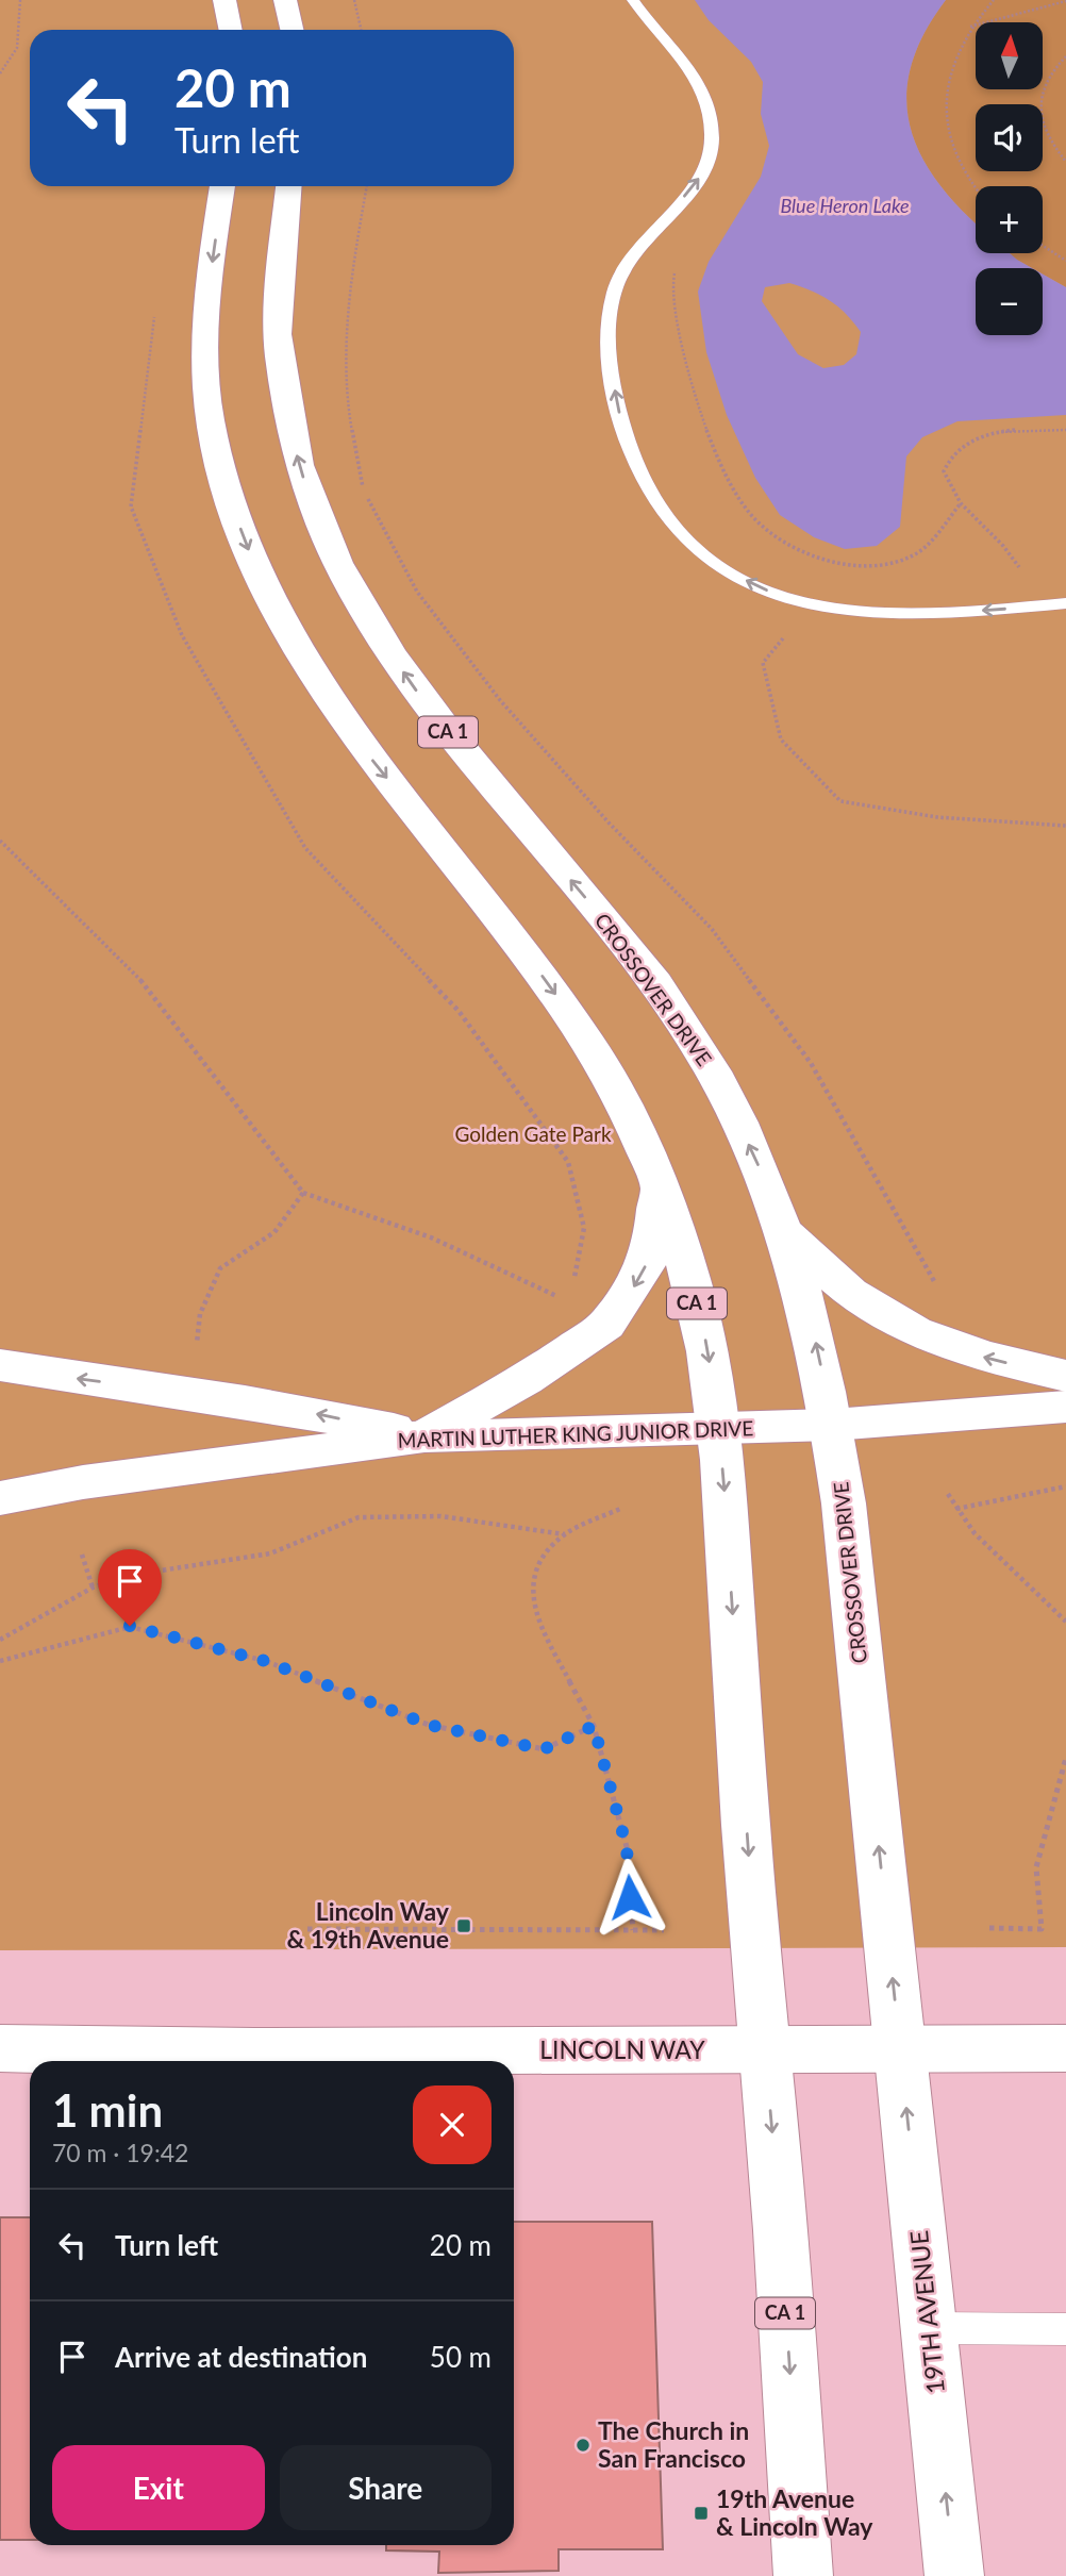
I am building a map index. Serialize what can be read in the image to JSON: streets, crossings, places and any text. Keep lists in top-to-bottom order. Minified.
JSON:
{"streets":{"main road":["CA 1","CROSSOVER DRIVE","MARTIN LUTHER KING JUNIOR DRIVE","LINCOLN WAY","19TH AVENUE"]},"crossings":[["CA 1","MARTIN LUTHER KING JUNIOR DRIVE"],["CA 1","LINCOLN WAY"],["CROSSOVER DRIVE","MARTIN LUTHER KING JUNIOR DRIVE"],["CROSSOVER DRIVE","LINCOLN WAY"],["CROSSOVER DRIVE","19TH AVENUE"],["LINCOLN WAY","19TH AVENUE"]],"water":["Blue Heron Lake"],"parks":["Golden Gate Park"],"places":{"transit":["Lincoln Way & 19th Avenue","19th Avenue & Lincoln Way"],"other":["The Church in San Francisco"]},"north":"top","page":{"map_buttons":["+","−"],"turn":["20 m","Turn left"],"heading":["1 min","70 m · 19:42"],"list":[{"name":"Turn left","value":"20 m"},{"name":"Arrive at destination","value":"50 m"}],"buttons":["Exit","Share"]}}
